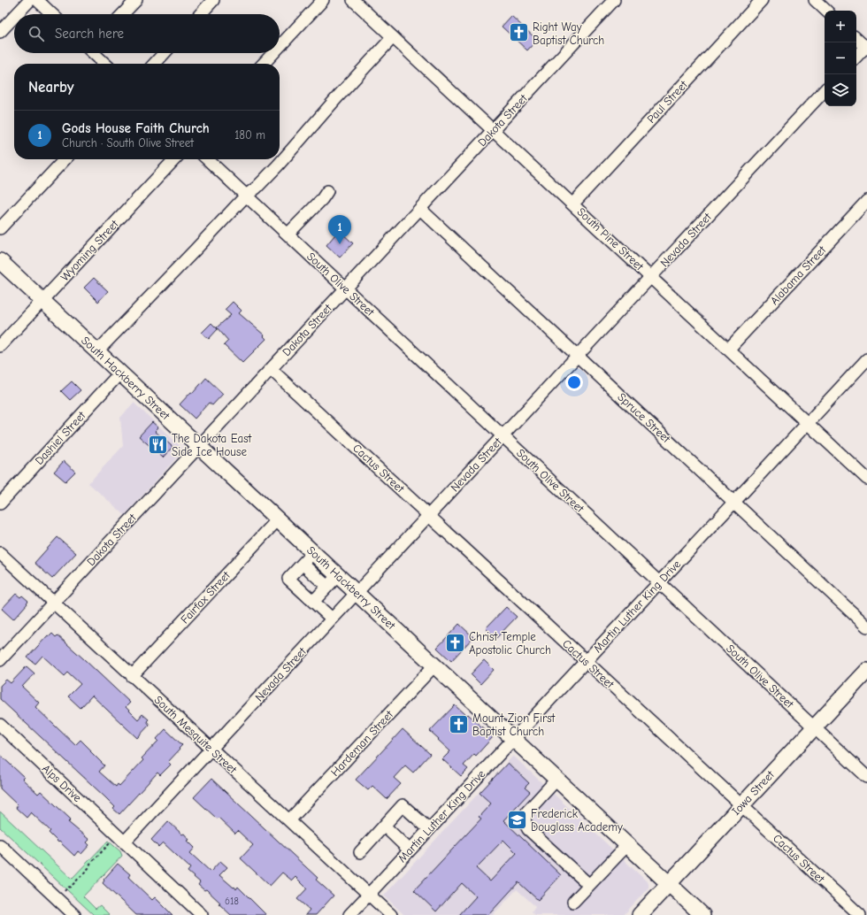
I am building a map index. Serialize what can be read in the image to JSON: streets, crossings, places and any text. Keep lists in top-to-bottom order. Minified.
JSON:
{"streets":{"main road":["South Hackberry Street","Iowa Street"],"street":["Paul Street","Dakota Street","South Pine Street","Nevada Street","Wyoming Street","Alabama Street","South Olive Street","Spruce Street","Dashiel Street","Cactus Street","Fairfax Street","Martin Luther King Drive","South Mesquite Street","Hardeman Street","Alps Drive"]},"crossings":[["Paul Street","South Pine Street"],["Dakota Street","South Pine Street"],["Dakota Street","South Olive Street"],["Dakota Street","South Hackberry Street"],["Dakota Street","Spruce Street"],["Dakota Street","Cactus Street"],["Dakota Street","South Mesquite Street"],["South Pine Street","Nevada Street"],["South Pine Street","Alabama Street"],["South Pine Street","Martin Luther King Drive"],["Nevada Street","South Olive Street"],["Nevada Street","South Hackberry Street"],["Nevada Street","Spruce Street"],["Nevada Street","Cactus Street"],["Nevada Street","South Mesquite Street"],["Nevada Street","Alps Drive"],["Wyoming Street","South Hackberry Street"],["South Olive Street","Martin Luther King Drive"],["South Olive Street","Iowa Street"],["South Hackberry Street","Dashiel Street"],["South Hackberry Street","Fairfax Street"],["South Hackberry Street","Martin Luther King Drive"],["South Hackberry Street","Hardeman Street"],["South Hackberry Street","Iowa Street"],["Spruce Street","Martin Luther King Drive"],["Cactus Street","Martin Luther King Drive"],["Cactus Street","Iowa Street"],["Fairfax Street","South Mesquite Street"],["Martin Luther King Drive","South Mesquite Street"],["South Mesquite Street","Hardeman Street"]],"places":{"church":["Right Way Baptist Church","Christ Temple Apostolic Church","Mount Zion First Baptist Church"],"restaurant":["The Dakota East Side Ice House"],"school or university":["Frederick Douglass Academy"]},"house_numbers":["618"],"page":{"map_buttons":["+","−"],"search":"Search here","heading":"Nearby","list":[{"mark":"1","name":"Gods House Faith Church","note":"Church · South Olive Street","value":"180 m"}],"pins":"1"}}
